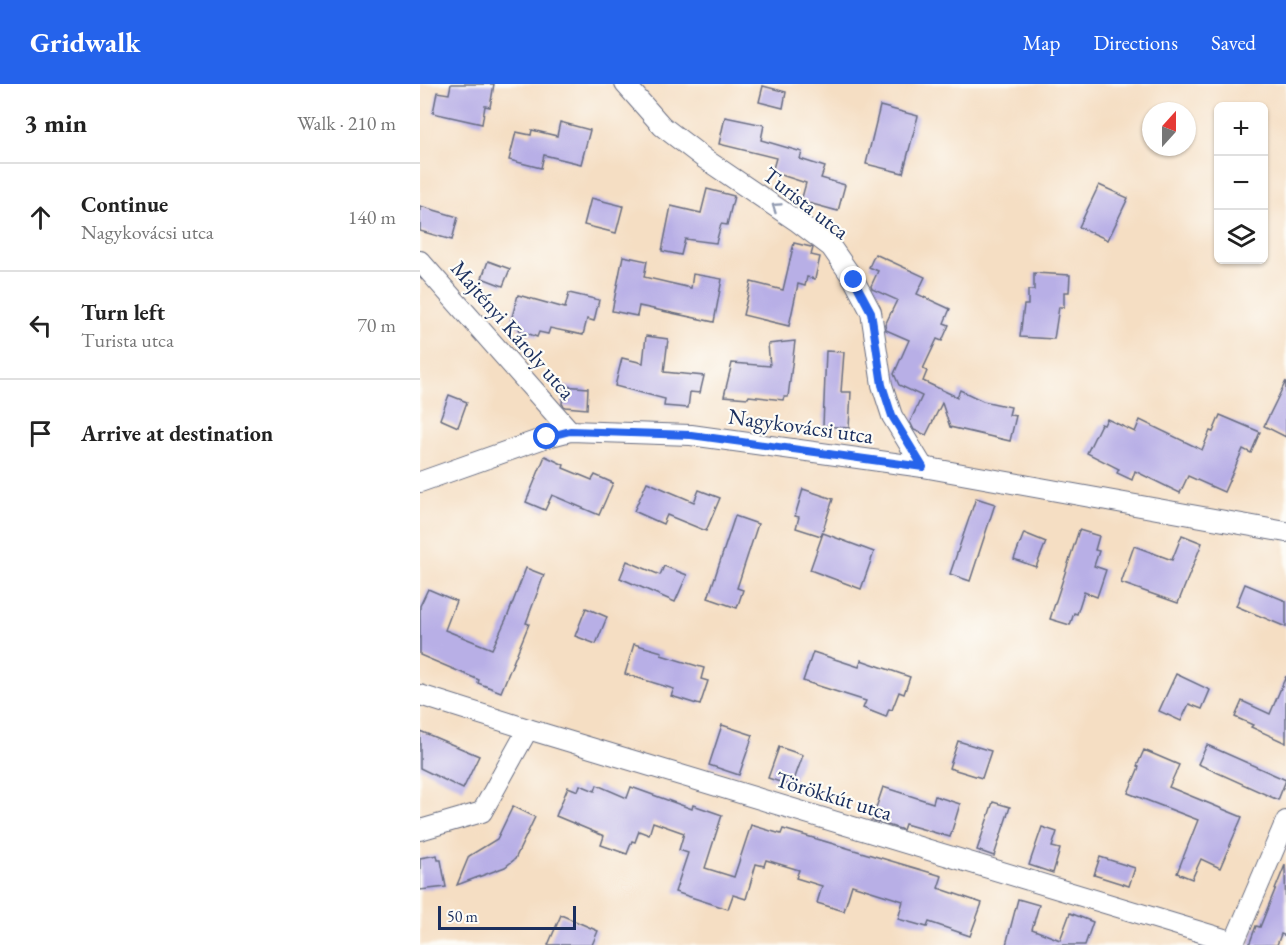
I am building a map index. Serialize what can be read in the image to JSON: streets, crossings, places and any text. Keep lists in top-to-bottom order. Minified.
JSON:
{"streets":{"street":["Turista utca","Majtényi Károly utca","Nagykovácsi utca","Törökkút utca"]},"crossings":[["Turista utca","Nagykovácsi utca"],["Majtényi Károly utca","Nagykovácsi utca"]],"one_way":["Turista utca"],"scale_bar":"50 m","north":"top","page":{"header":"Gridwalk","nav":["Map","Directions","Saved"],"heading":["3 min","Walk · 210 m"],"map_buttons":["+","−"],"list":[["Continue","Nagykovácsi utca","140 m"],["Turn left","Turista utca","70 m"],"Arrive at destination"],"scale":"50 m"}}
